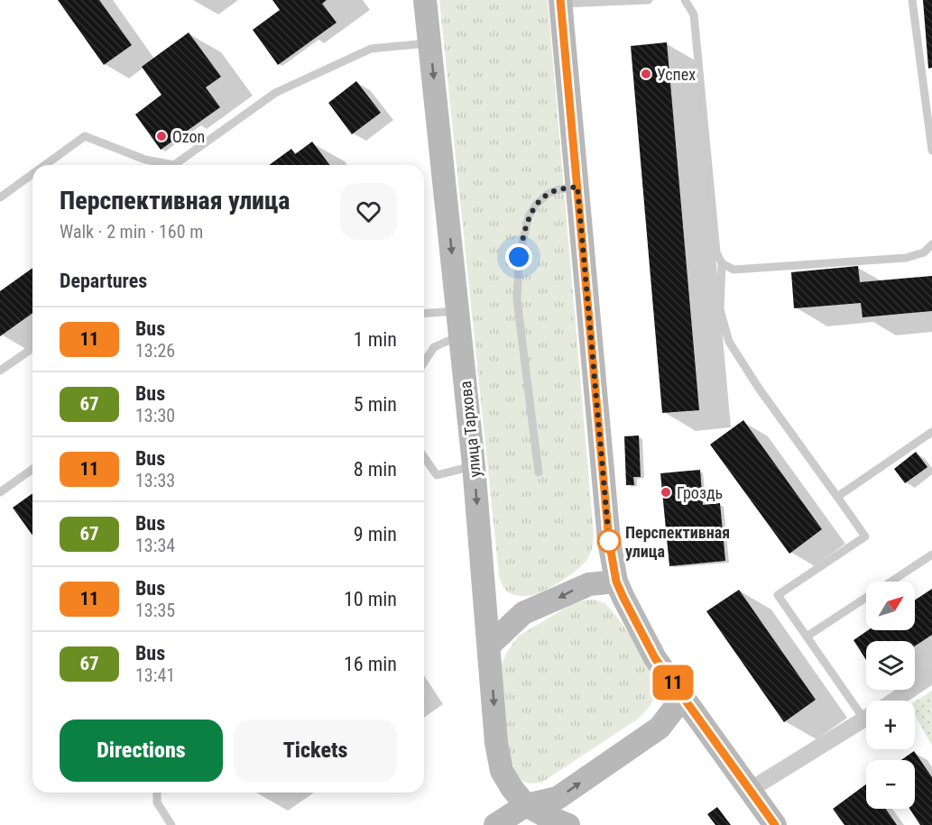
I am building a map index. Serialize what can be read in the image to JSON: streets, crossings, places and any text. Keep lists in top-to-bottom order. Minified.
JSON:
{"streets":{"main road":["улица Тархова"]},"places":["Успех","Ozon","Гроздь","Перспективная улица"],"lines":["bus line 11"],"north":"top right","page":{"on_map":"11","heading":[["Перспективная улица","Walk · 2 min · 160 m"],"Departures"],"list":[{"mark":"11","name":"Bus","note":"13:26","value":"1 min"},{"mark":"67","name":"Bus","note":"13:30","value":"5 min"},{"mark":"11","name":"Bus","note":"13:33","value":"8 min"},{"mark":"67","name":"Bus","note":"13:34","value":"9 min"},{"mark":"11","name":"Bus","note":"13:35","value":"10 min"},{"mark":"67","name":"Bus","note":"13:41","value":"16 min"}],"map_buttons":["+","−"],"buttons":["Directions","Tickets"]}}
